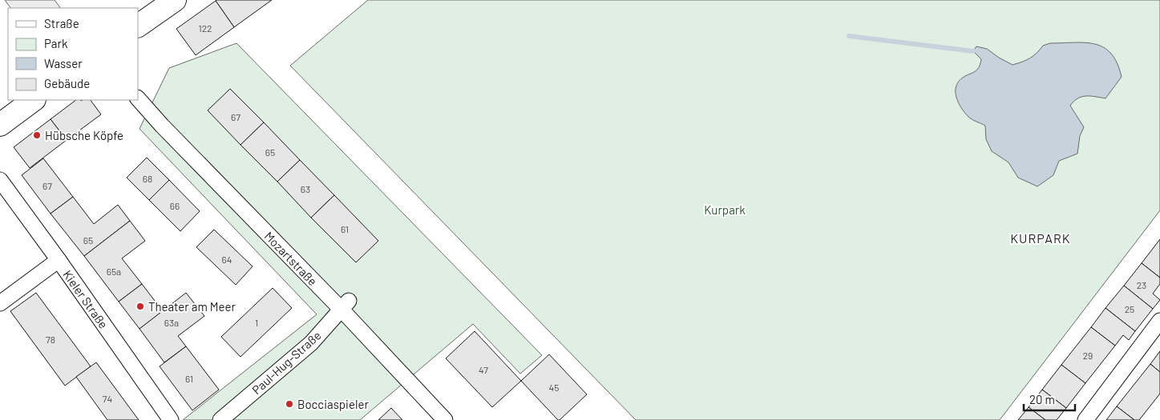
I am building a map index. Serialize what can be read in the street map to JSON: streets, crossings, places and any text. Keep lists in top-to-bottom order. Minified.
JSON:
{"streets":{"street":["Mozartstraße","Kieler Straße","Paul-Hug-Straße"]},"crossings":[["Mozartstraße","Paul-Hug-Straße"]],"districts":["KURPARK"],"parks":["Kurpark"],"places":["Hübsche Köpfe","Theater am Meer","Bocciaspieler"],"house_numbers":["122","67","65","68","67","63","66","61","65","64","65a","23","25","63a","1","78","29","47","61","45","74"],"legend":["Straße","Park","Wasser","Gebäude"],"scale_bar":"20 m"}
